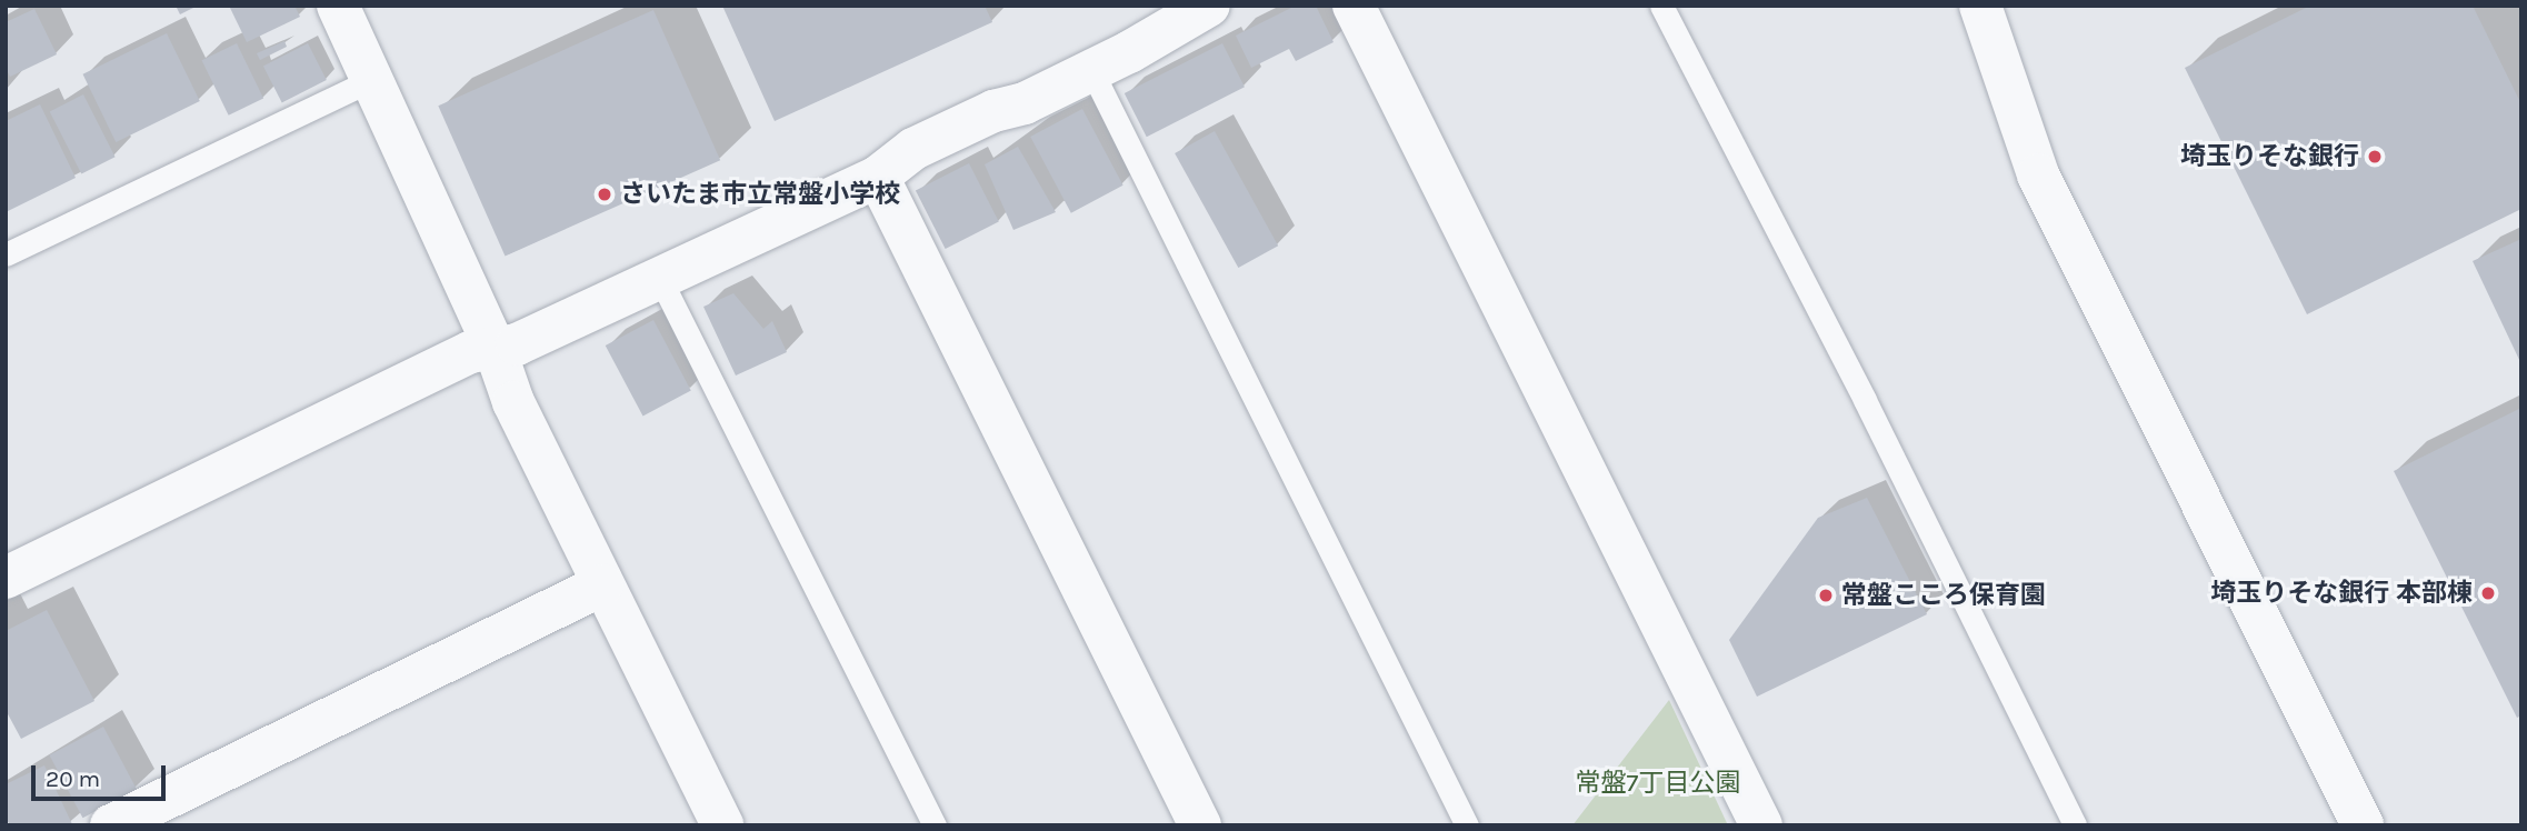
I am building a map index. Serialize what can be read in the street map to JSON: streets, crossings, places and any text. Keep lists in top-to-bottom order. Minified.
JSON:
{"parks":["常盤7丁目公園"],"places":["埼玉りそな銀行","さいたま市立常盤小学校","埼玉りそな銀行 本部棟","常盤こころ保育園"],"scale_bar":"20 m"}
